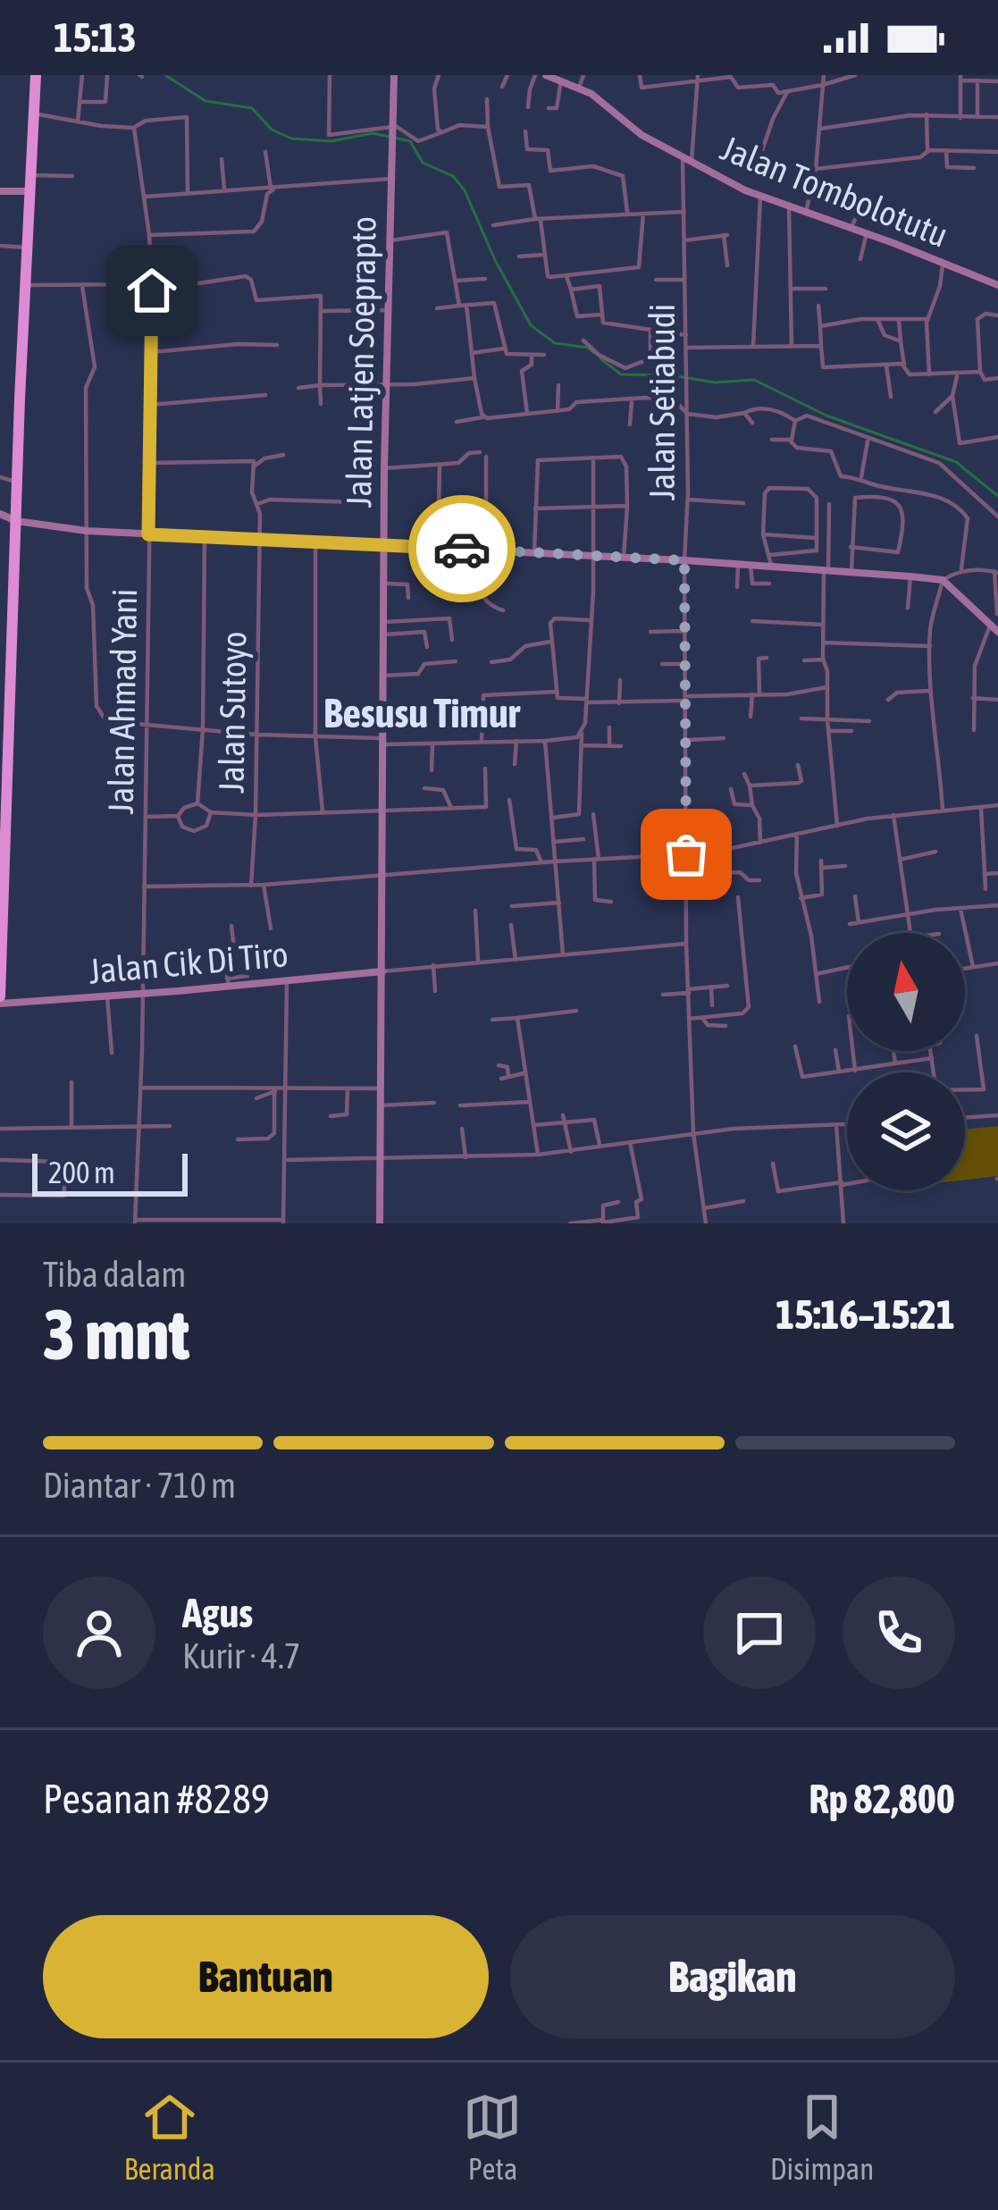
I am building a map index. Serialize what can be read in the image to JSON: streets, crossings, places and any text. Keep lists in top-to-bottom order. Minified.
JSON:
{"streets":{"street":["Jalan Tombolotutu","Jalan Latjen Soeprapto","Jalan Setiabudi","Jalan Ahmad Yani","Jalan Sutoyo","Jalan Cik Di Tiro"]},"crossings":[["Jalan Tombolotutu","Jalan Setiabudi"],["Jalan Latjen Soeprapto","Jalan Cik Di Tiro"],["Jalan Ahmad Yani","Jalan Cik Di Tiro"]],"districts":["Besusu Timur"],"scale_bar":"200 m","north":"top","page":{"status":"15:13","scale":"200 m","heading":["3 mnt","Tiba dalam","15:16–15:21"],"panel":["Agus","Kurir · 4.7","Pesanan #8289","Rp 82,800"],"bar":"Diantar · 710 m","buttons":["Bantuan","Bagikan"],"tabs":["Beranda","Peta","Disimpan"]}}
